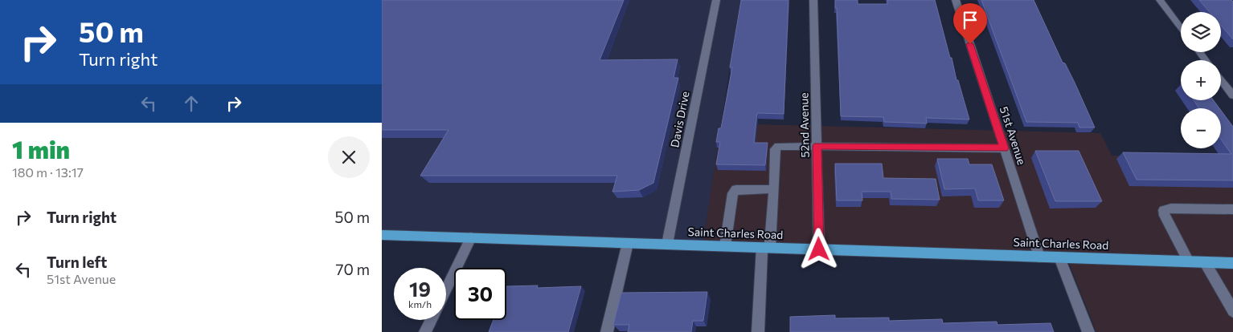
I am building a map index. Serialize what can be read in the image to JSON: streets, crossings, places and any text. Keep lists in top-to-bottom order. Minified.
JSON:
{"streets":{"main road":["Saint Charles Road"],"street":["Davis Drive","52nd Avenue","51st Avenue"]},"crossings":[["Davis Drive","Saint Charles Road"],["52nd Avenue","Saint Charles Road"],["51st Avenue","Saint Charles Road"]],"page":{"turn":["50 m","Turn right"],"map_buttons":["+","−"],"heading":["1 min","180 m · 13:17"],"list":[{"name":"Turn right","value":"50 m"},{"name":"Turn left","note":"51st Avenue","value":"70 m"}],"speed":"19 km/h","limit":"30"}}
